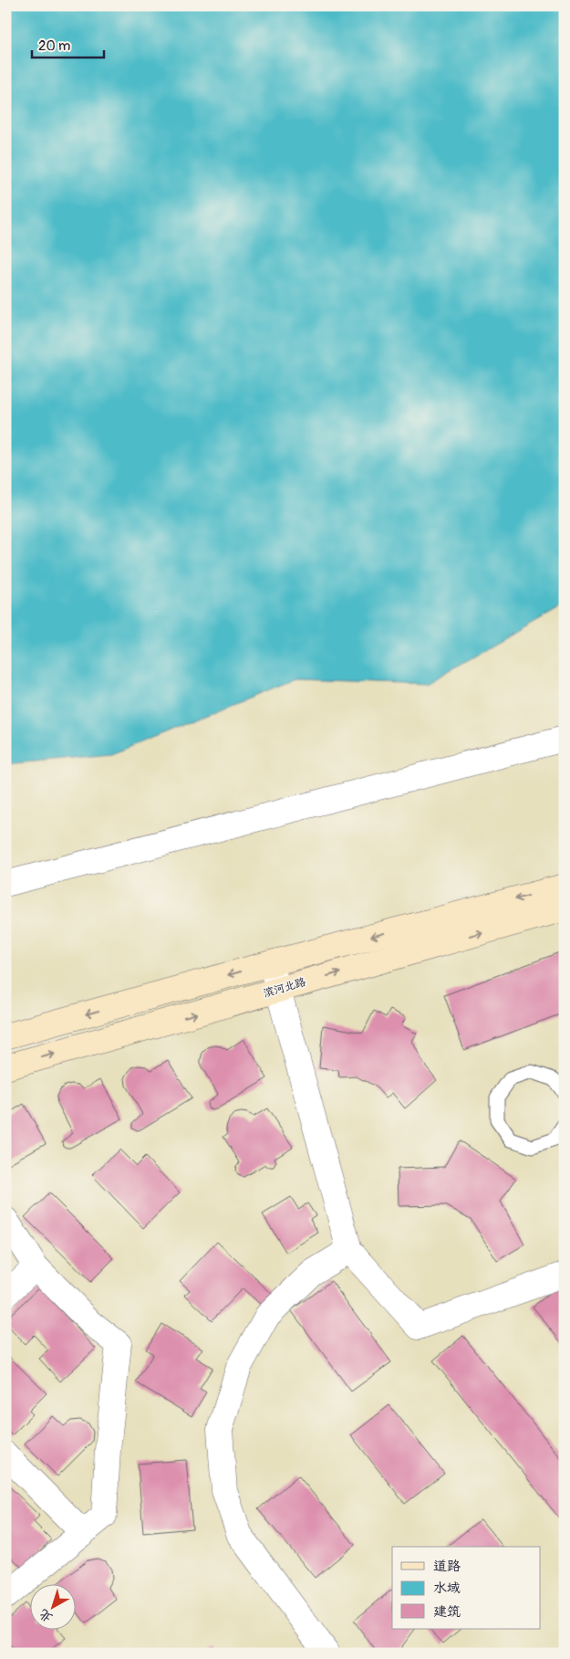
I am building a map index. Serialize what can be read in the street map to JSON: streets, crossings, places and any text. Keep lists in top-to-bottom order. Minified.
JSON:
{"streets":{"main road":["滨河北路"]},"legend":["道路","水域","建筑"],"scale_bar":"20 m","north":"bottom left"}
